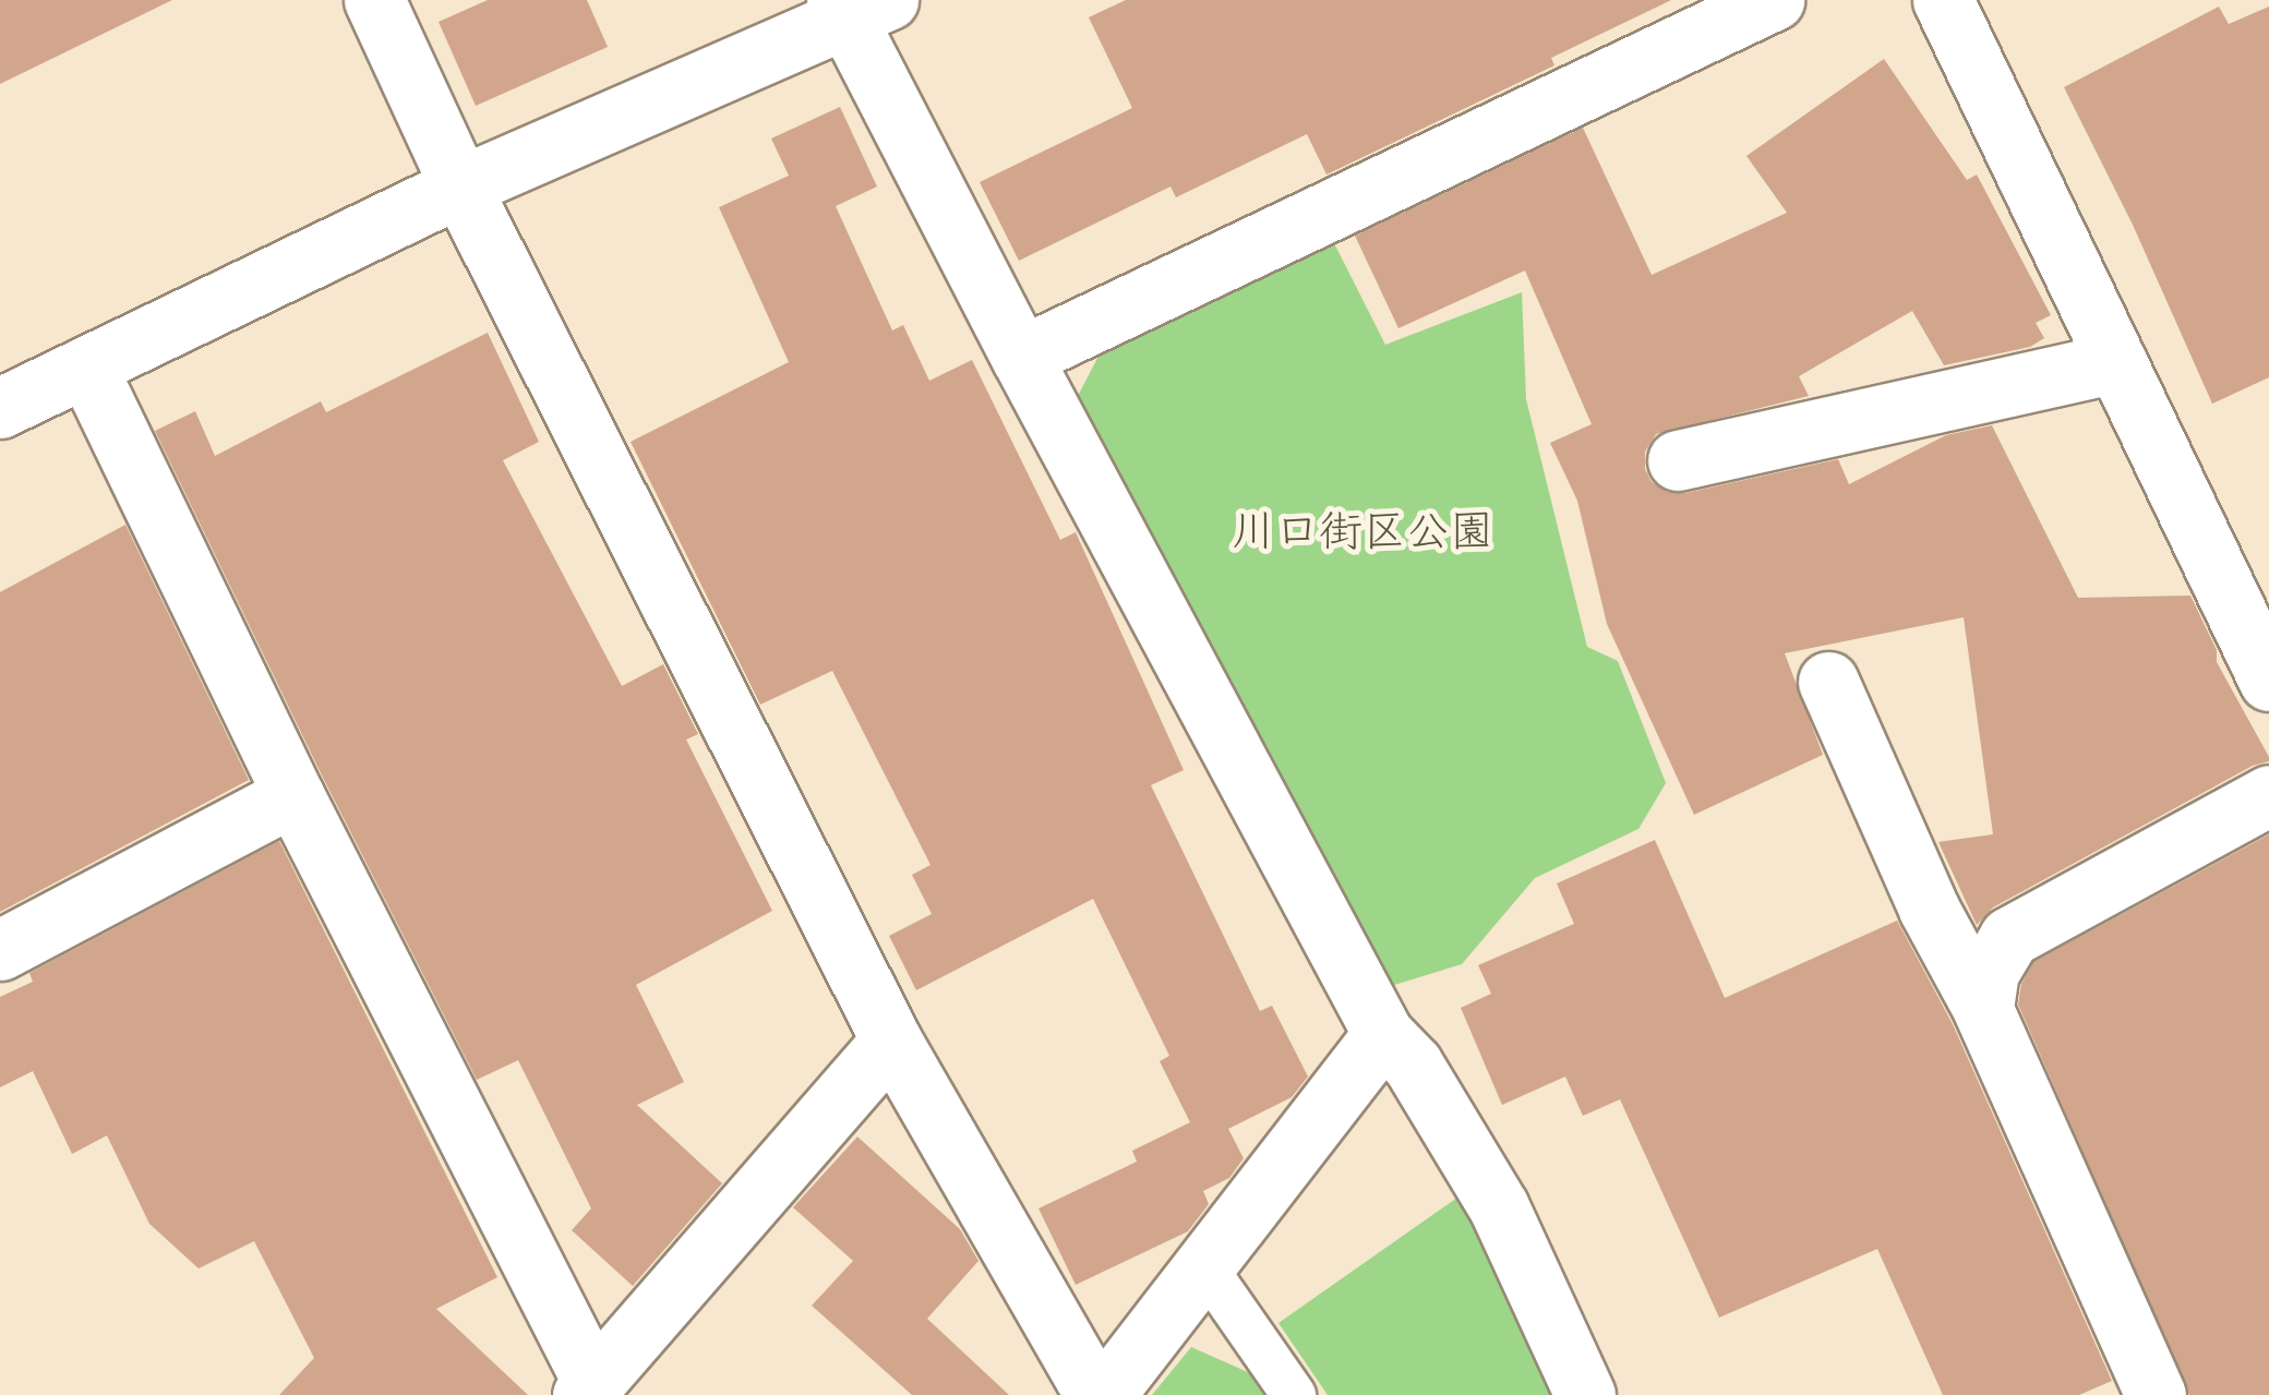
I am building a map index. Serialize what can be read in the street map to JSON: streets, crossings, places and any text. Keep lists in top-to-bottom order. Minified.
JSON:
{"parks":["川口街区公園"]}
